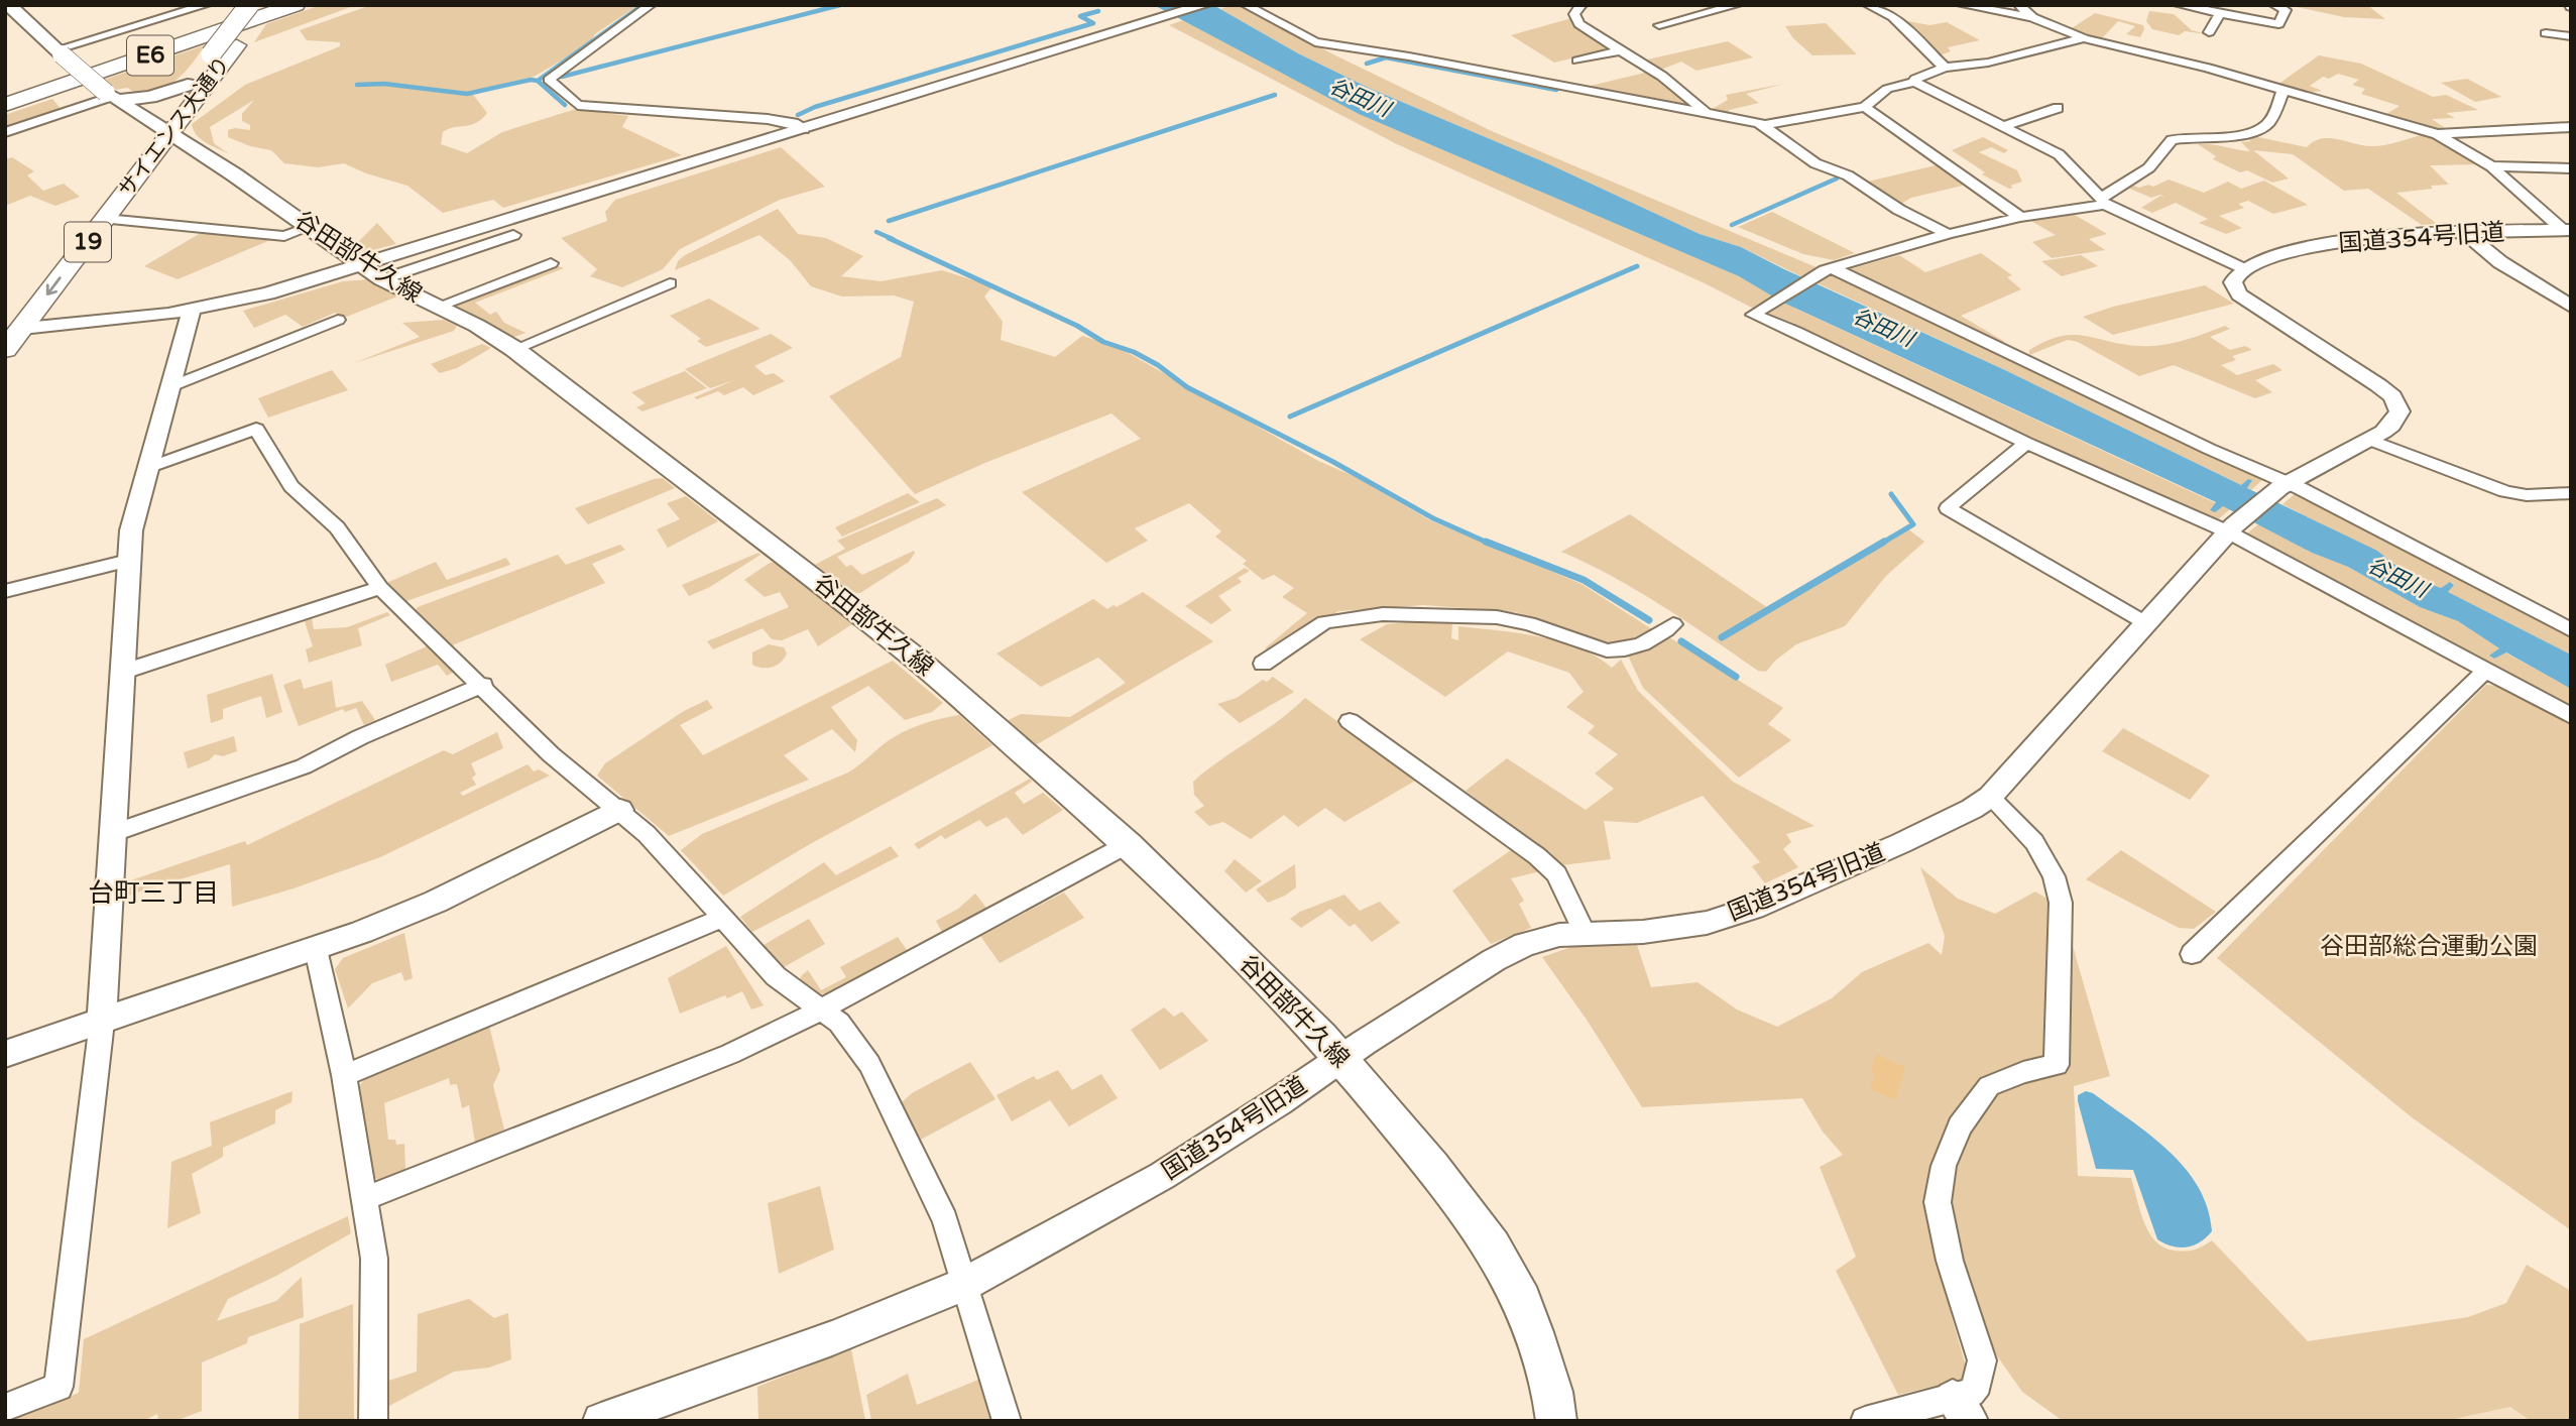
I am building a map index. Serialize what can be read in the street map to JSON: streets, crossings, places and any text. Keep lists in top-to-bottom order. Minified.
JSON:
{"streets":{"highway":["E6"],"main road":["サイエンス大通り","19","谷田部牛久線"],"street":["国道354号旧道"]},"crossings":[["サイエンス大通り","谷田部牛久線"],["国道354号旧道","谷田部牛久線"]],"districts":["台町三丁目"],"water":["谷田川"],"parks":["谷田部総合運動公園"]}
